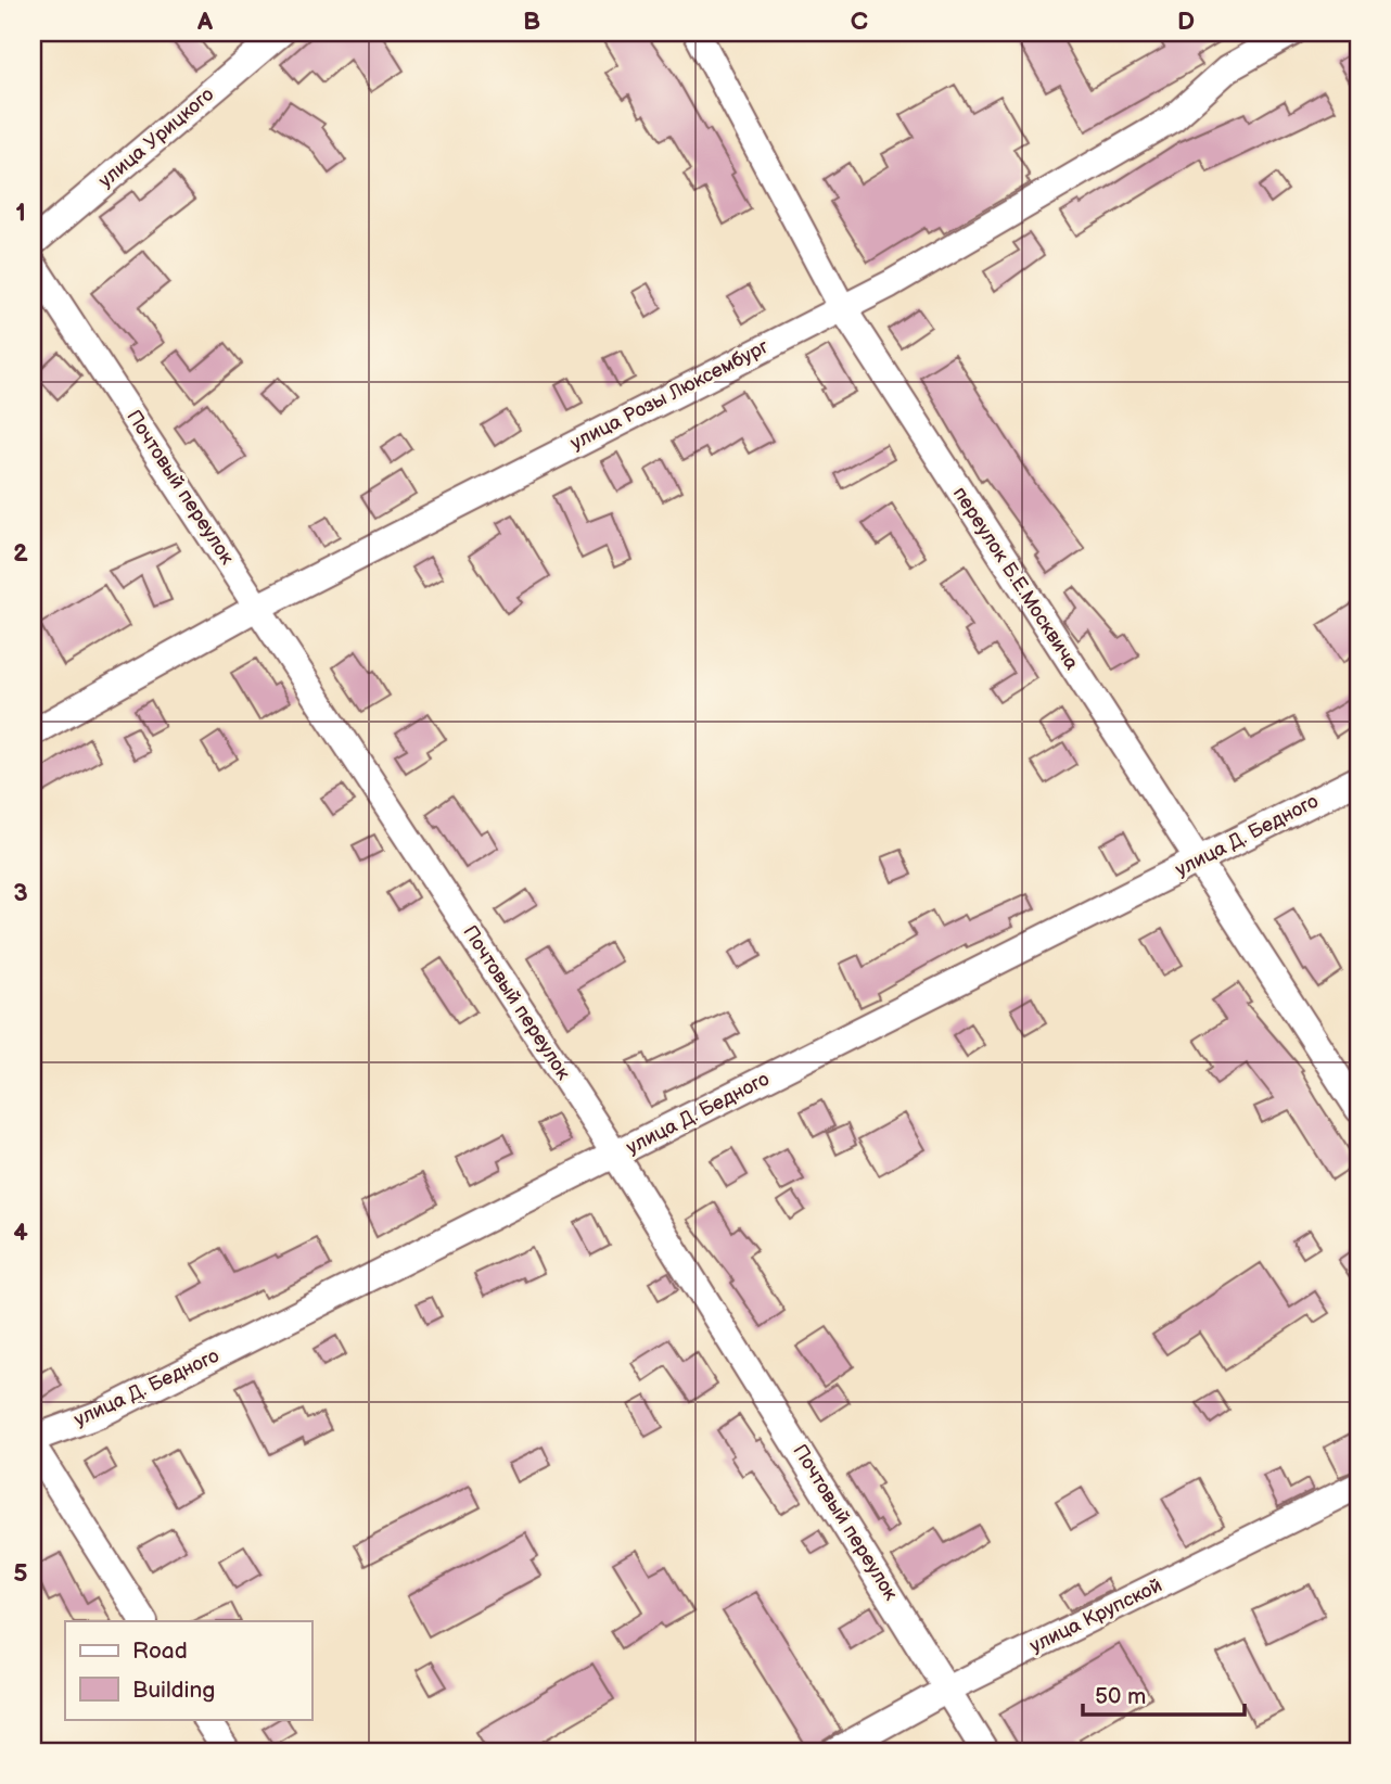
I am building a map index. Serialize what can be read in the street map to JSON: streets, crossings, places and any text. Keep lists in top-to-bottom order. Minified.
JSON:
{"streets":{"street":["улица Урицкого","улица Розы Люксембург","Почтовый переулок","переулок Б.Е.Москвича","улица Д. Бедного","улица Крупской"]},"crossings":[["улица Розы Люксембург","Почтовый переулок"],["улица Розы Люксембург","переулок Б.Е.Москвича"],["Почтовый переулок","улица Д. Бедного"],["Почтовый переулок","улица Крупской"],["переулок Б.Е.Москвича","улица Д. Бедного"]],"legend":["Road","Building"],"scale_bar":"50 m","grid":{"columns":["A","B","C","D"],"rows":["1","2","3","4","5"]}}
